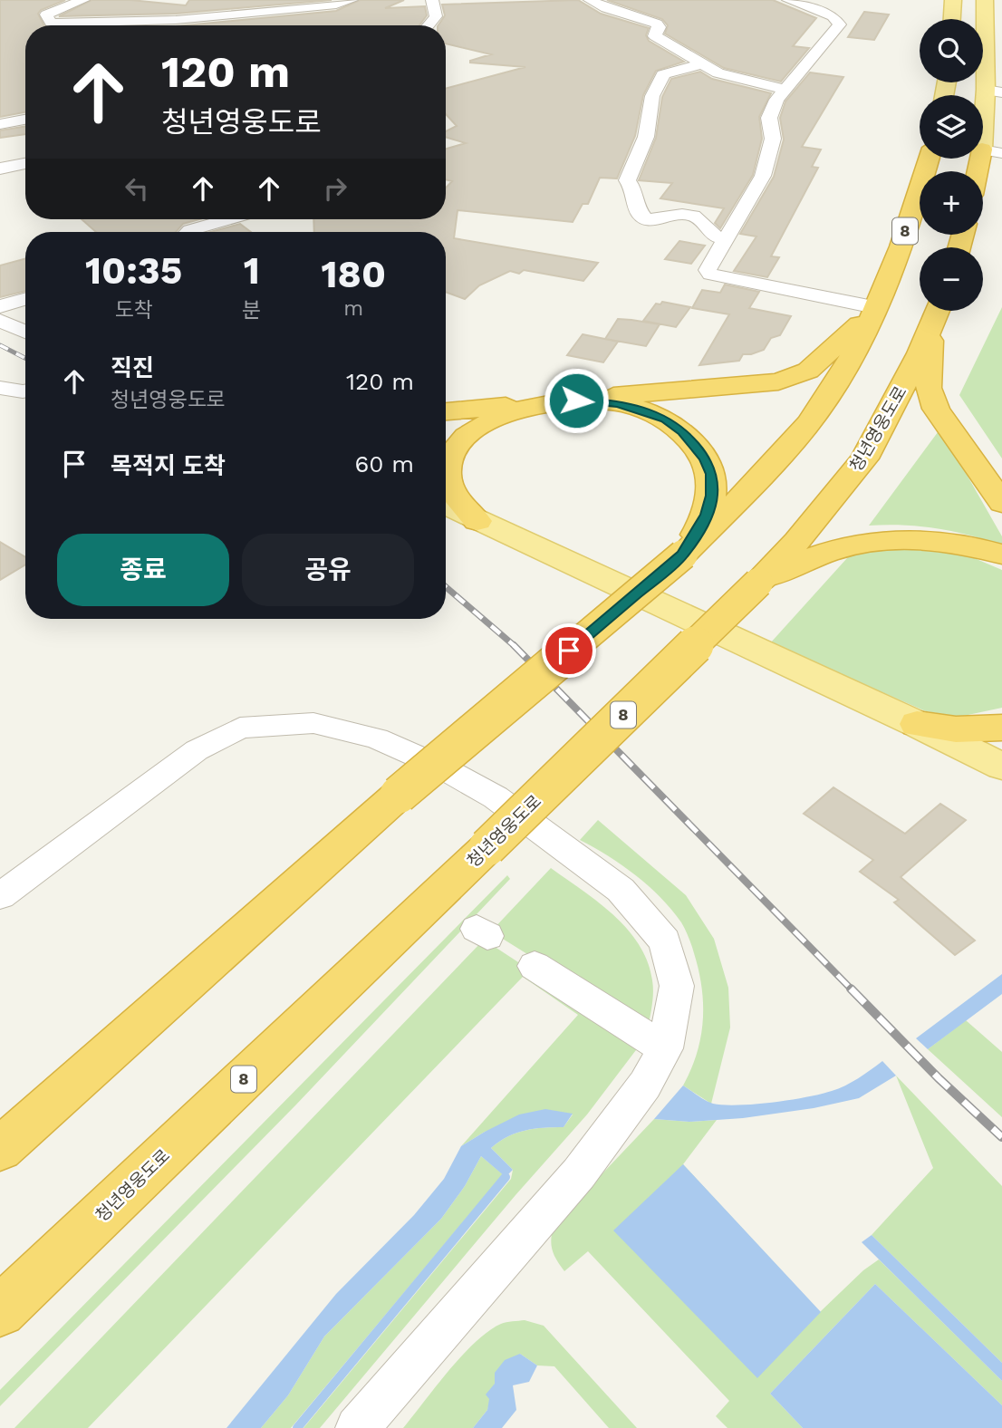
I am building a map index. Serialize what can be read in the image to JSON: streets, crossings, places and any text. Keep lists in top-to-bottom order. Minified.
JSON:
{"streets":{"highway":["8","청년영웅도로"]},"page":{"map_buttons":["+","−"],"turn":["120 m","청년영웅도로"],"eta":["10:35","도착","1","분","180","m"],"list":[{"name":"직진","note":"청년영웅도로","value":"120 m"},{"name":"목적지 도착","value":"60 m"}],"buttons":["종료","공유"]}}
